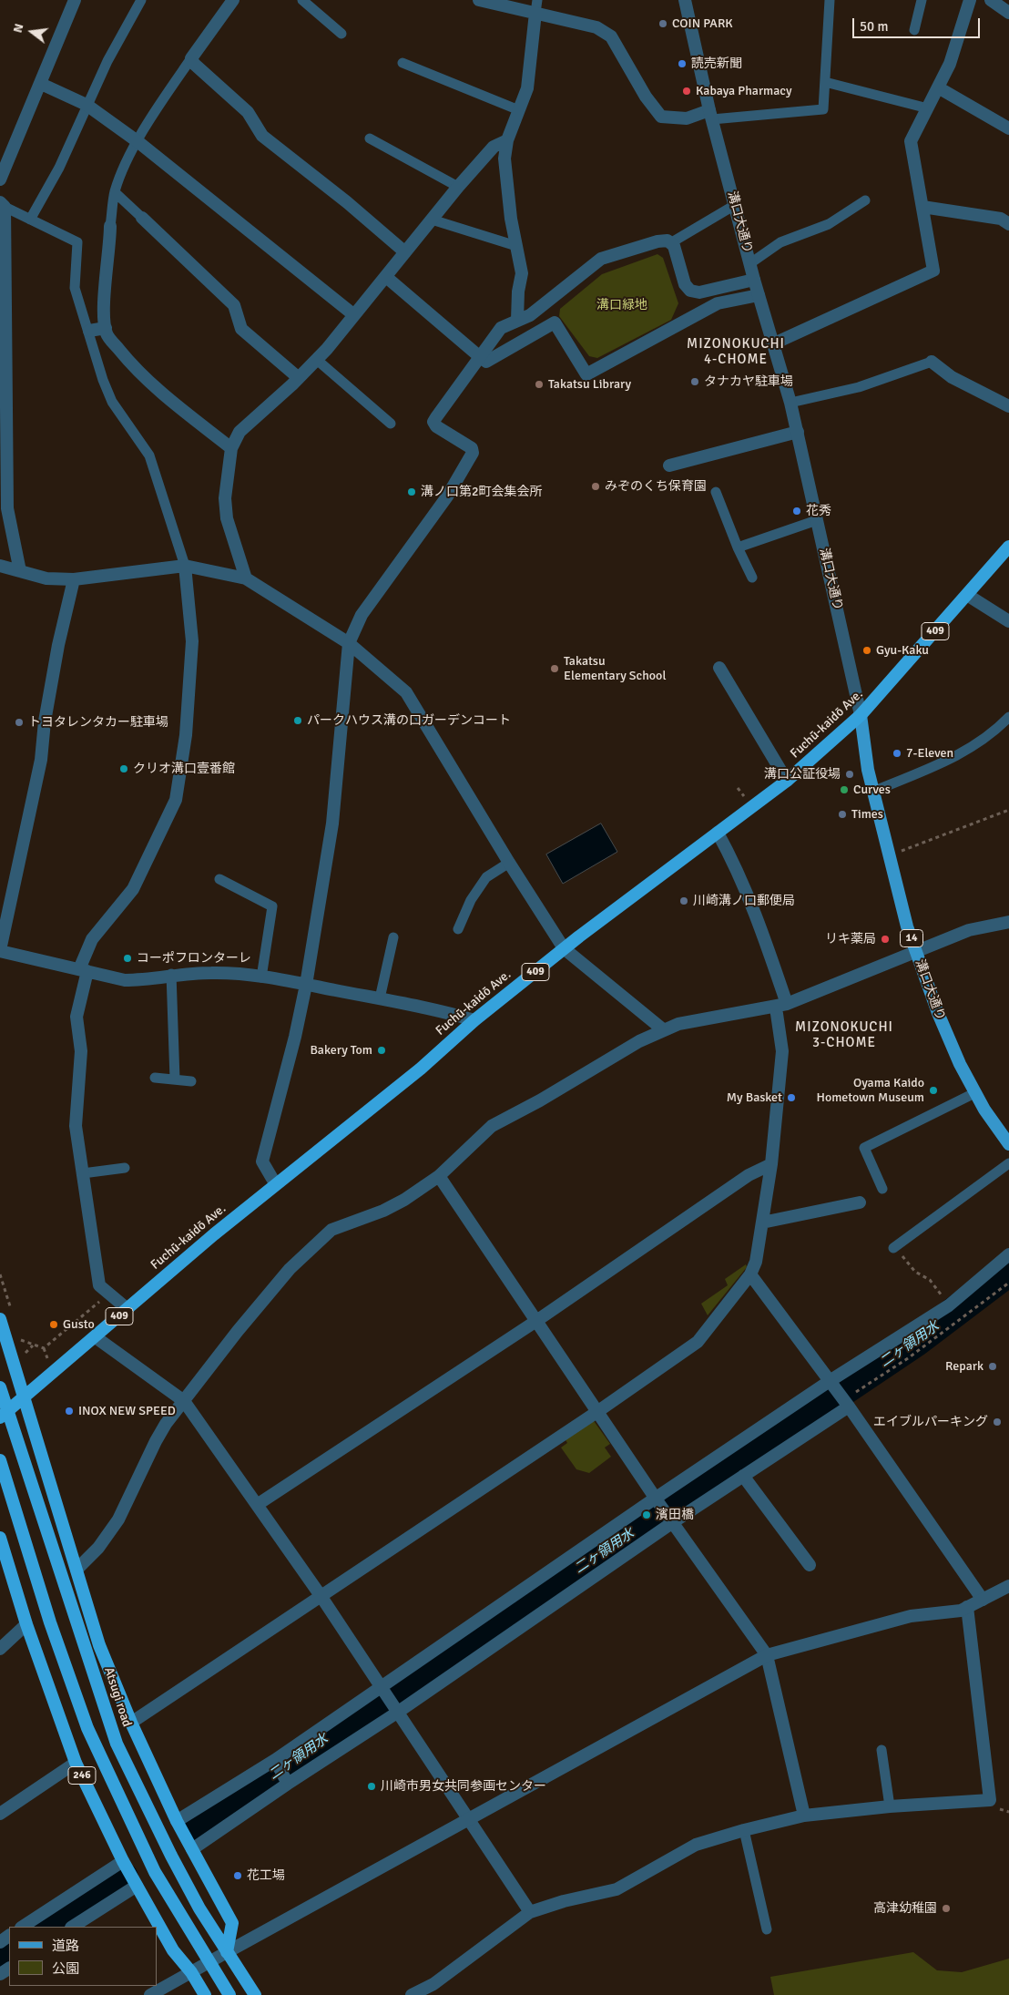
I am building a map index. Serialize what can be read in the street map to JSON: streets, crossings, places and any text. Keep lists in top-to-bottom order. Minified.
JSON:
{"streets":{"highway":["409","Fuchū-kaidō Ave.","Atsugi road","246"],"main road":["溝口大通り","14"]},"crossings":[["溝口大通り","Fuchū-kaidō Ave."],["409","Fuchū-kaidō Ave."]],"districts":["MIZONOKUCHI 4-CHOME","MIZONOKUCHI 3-CHOME"],"water":["二ヶ領用水"],"parks":["溝口緑地"],"places":["COIN PARK","読売新聞","Kabaya Pharmacy","タナカヤ駐車場","Takatsu Library","みぞのくち保育園","溝ノ口第2町会集会所","花秀","Gyu-Kaku","Takatsu Elementary School","パークハウス溝の口ガーデンコート","トヨタレンタカー駐車場","7-Eleven","クリオ溝口壹番館","溝口公証役場","Curves","Times","川崎溝ノ口郵便局","リキ薬局","コーポフロンターレ","Bakery Tom","Oyama Kaido Hometown Museum","My Basket","Gusto","Repark","INOX NEW SPEED","エイブルパーキング","濱田橋","川崎市男女共同参画センター","花工場","高津幼稚園"],"legend":["道路","公園"],"scale_bar":"50 m","north":"left"}
